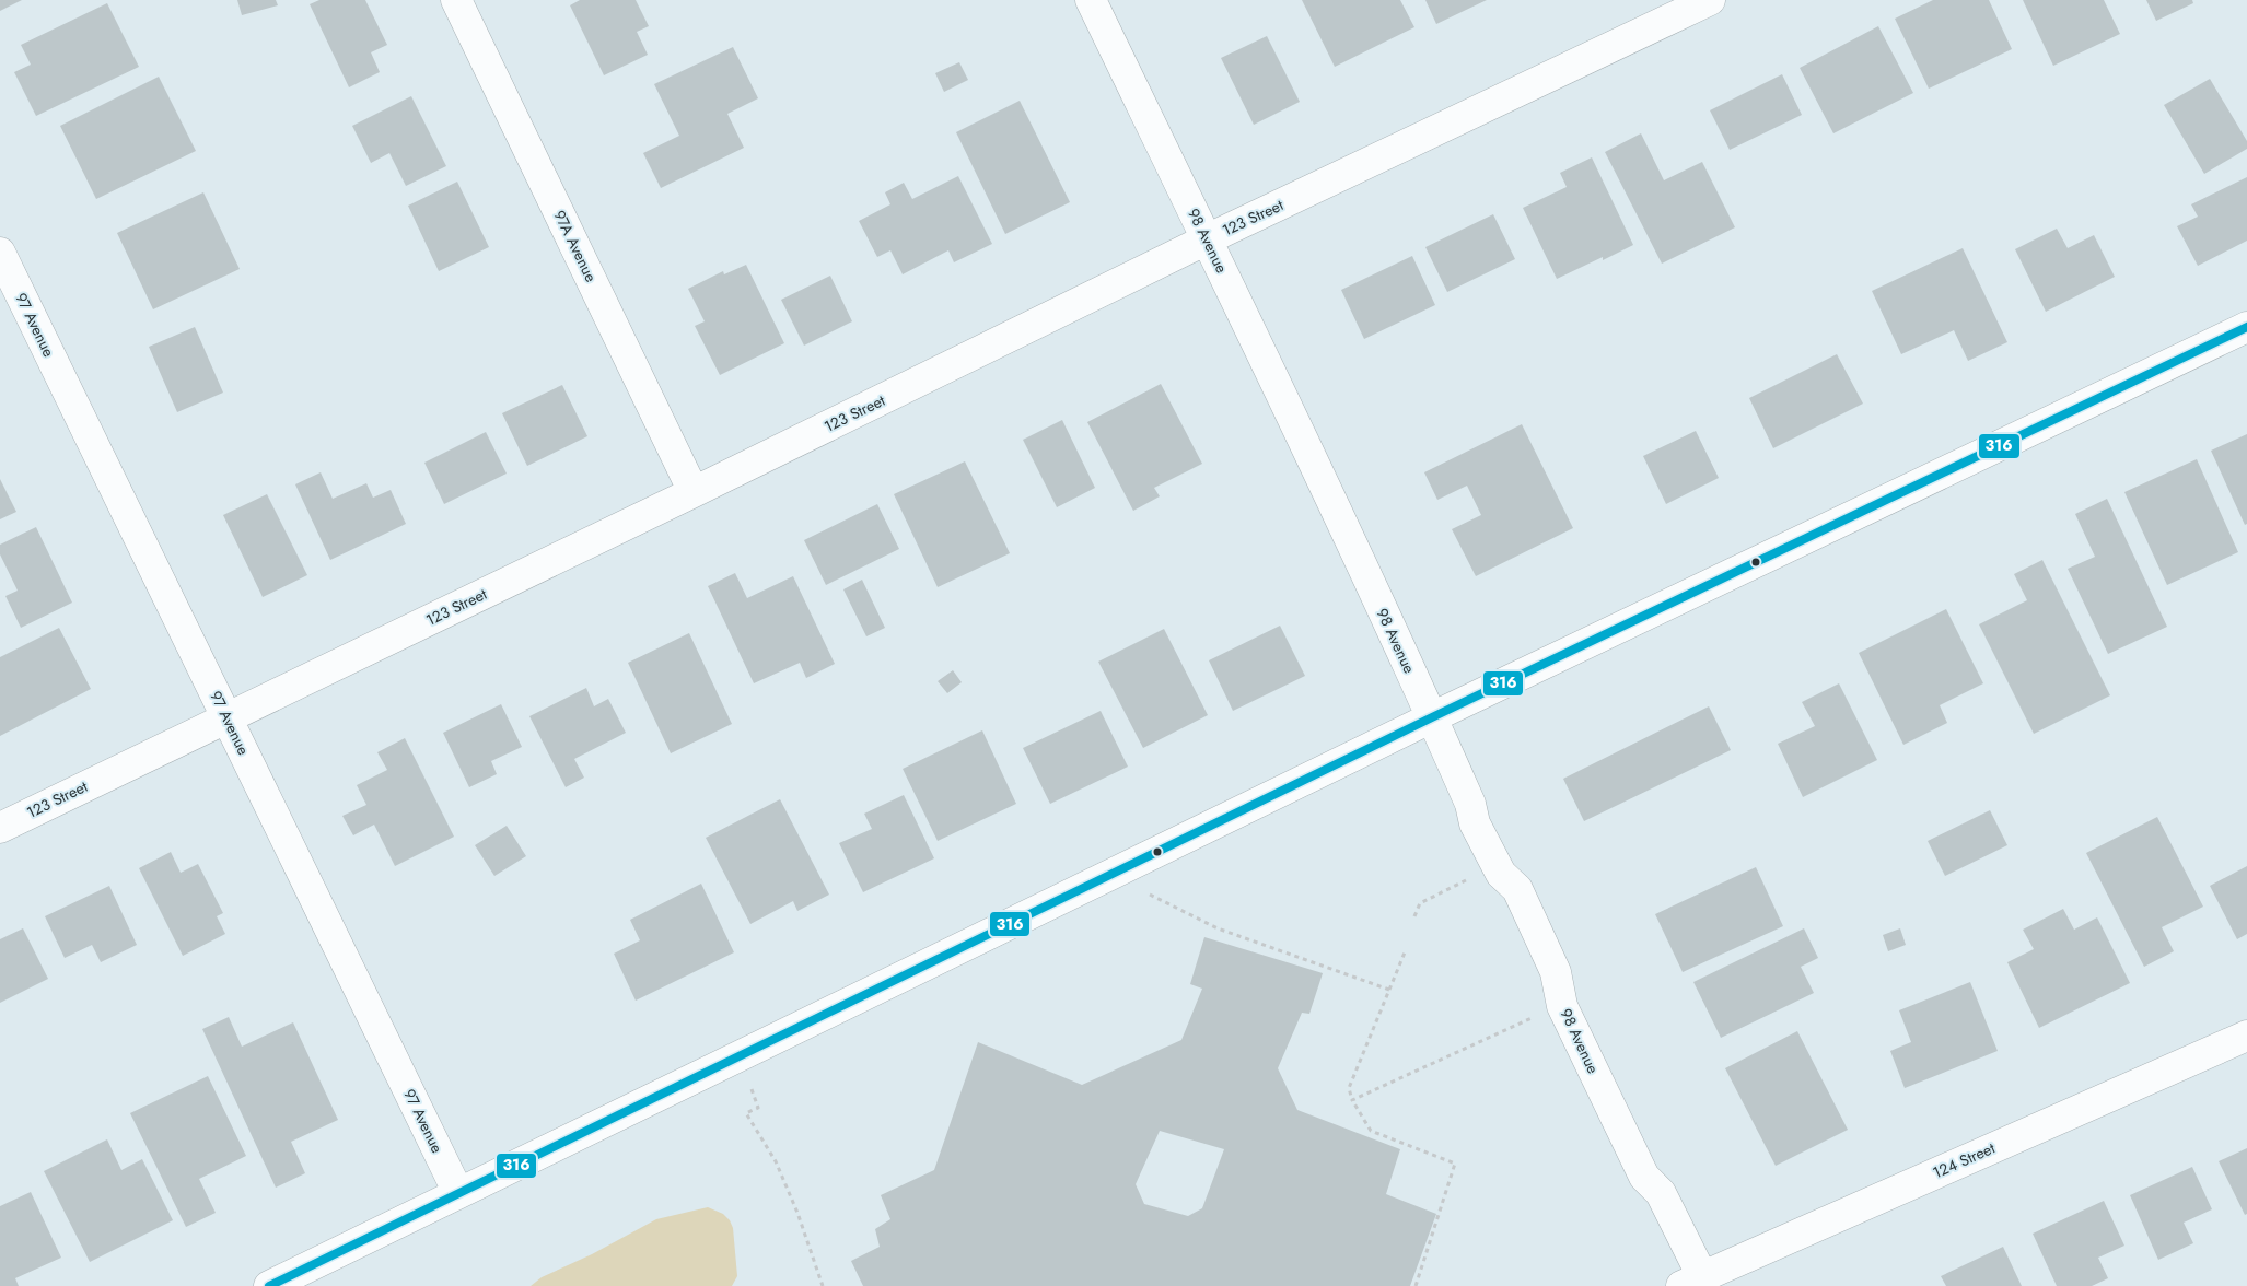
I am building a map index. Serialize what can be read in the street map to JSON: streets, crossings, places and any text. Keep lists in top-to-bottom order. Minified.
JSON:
{"streets":{"street":["123 Street","98 Avenue","97A Avenue","97 Avenue","124 Street"]},"crossings":[["123 Street","98 Avenue"],["123 Street","97A Avenue"],["123 Street","97 Avenue"],["98 Avenue","124 Street"]],"lines":["transit line 316"]}
